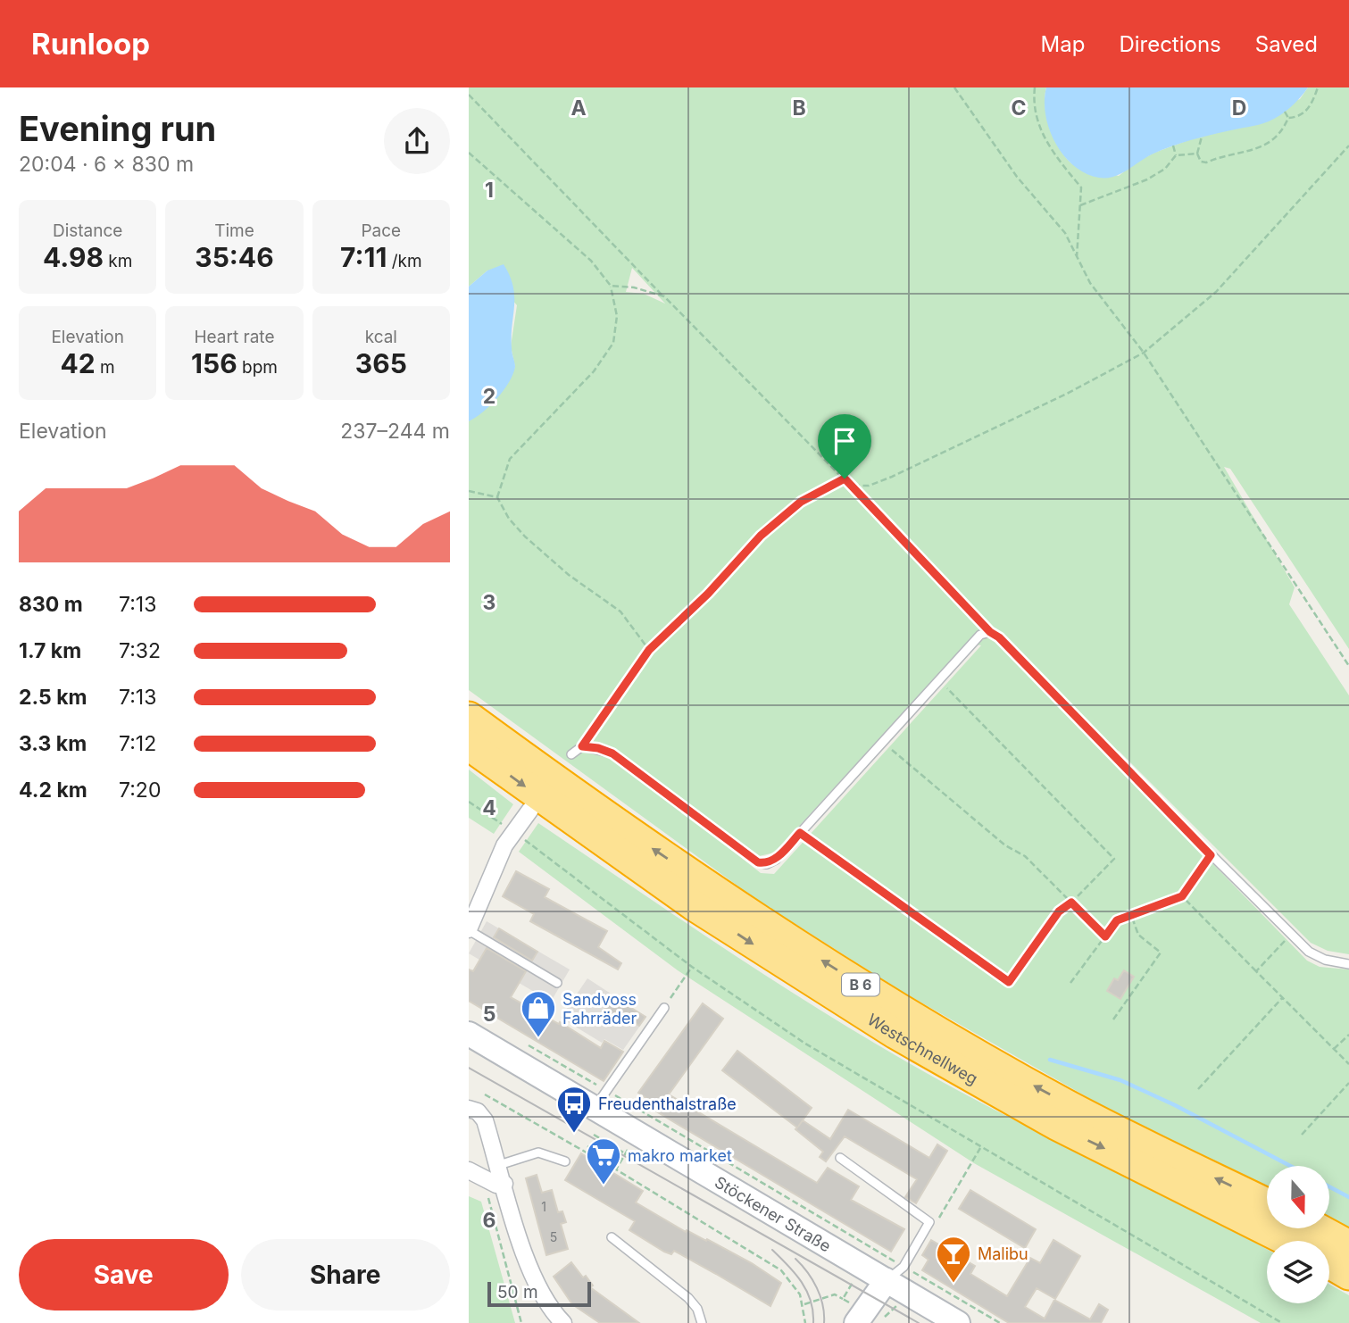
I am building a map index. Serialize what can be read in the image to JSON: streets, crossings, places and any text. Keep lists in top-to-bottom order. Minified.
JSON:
{"streets":{"highway":["B 6","Westschnellweg"],"street":["Stöckener Straße"]},"places":{"shop":["Sandvoss Fahrräder"],"bus stop":["Freudenthalstraße"],"supermarket":["makro market"],"bar":["Malibu"]},"house_numbers":["1","5"],"scale_bar":"50 m","north":"bottom","page":{"header":"Runloop","nav":["Map","Directions","Saved"],"heading":["Evening run","20:04 · 6 × 830 m"],"stats":[["Distance","4.98 km"],["Time","35:46"],["Pace","7:11 /km"],["Elevation","42 m"],["Heart rate","156 bpm"],["kcal","365"]],"chart":["Elevation","237–244 m"],"list":[{"name":"830 m","note":"7:13"},{"name":"1.7 km","note":"7:32"},{"name":"2.5 km","note":"7:13"},{"name":"3.3 km","note":"7:12"},{"name":"4.2 km","note":"7:20"}],"buttons":["Save","Share"],"scale":"50 m"},"grid":{"columns":["A","B","C","D"],"rows":["1","2","3","4","5","6"]}}
